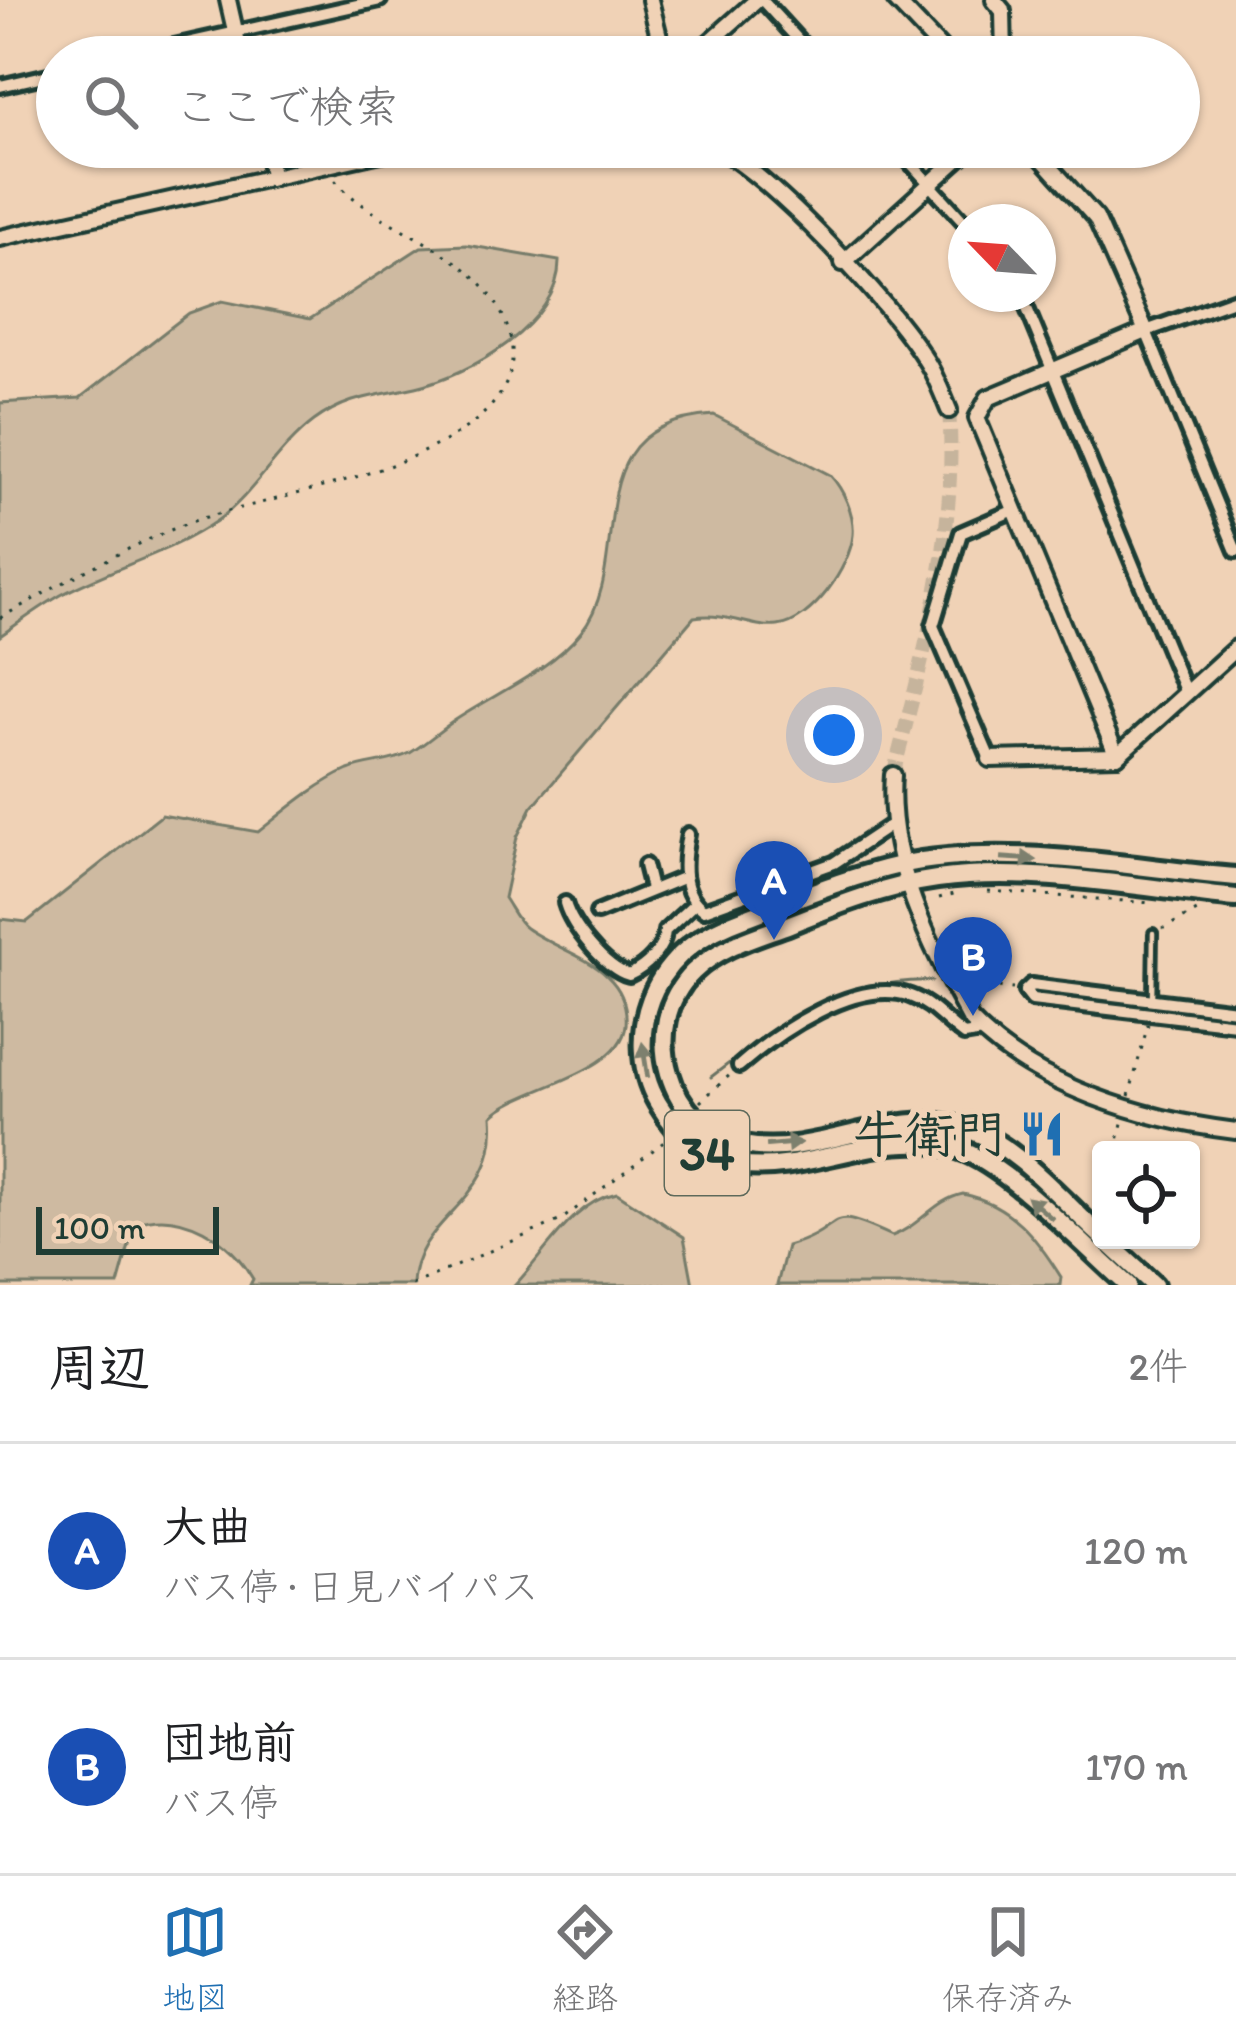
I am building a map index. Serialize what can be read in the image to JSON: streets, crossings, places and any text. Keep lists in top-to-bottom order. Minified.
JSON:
{"streets":{"highway":["34"]},"places":{"restaurant":["牛衛門"]},"scale_bar":"100 m","north":"top left","page":{"search":"ここで検索","pins":["A","B"],"scale":"100 m","heading":["周辺","2件"],"list":[{"mark":"A","name":"大曲","note":"バス停 · 日見バイパス","value":"120 m"},{"mark":"B","name":"団地前","note":"バス停","value":"170 m"}],"nav":["地図","経路","保存済み"]}}
